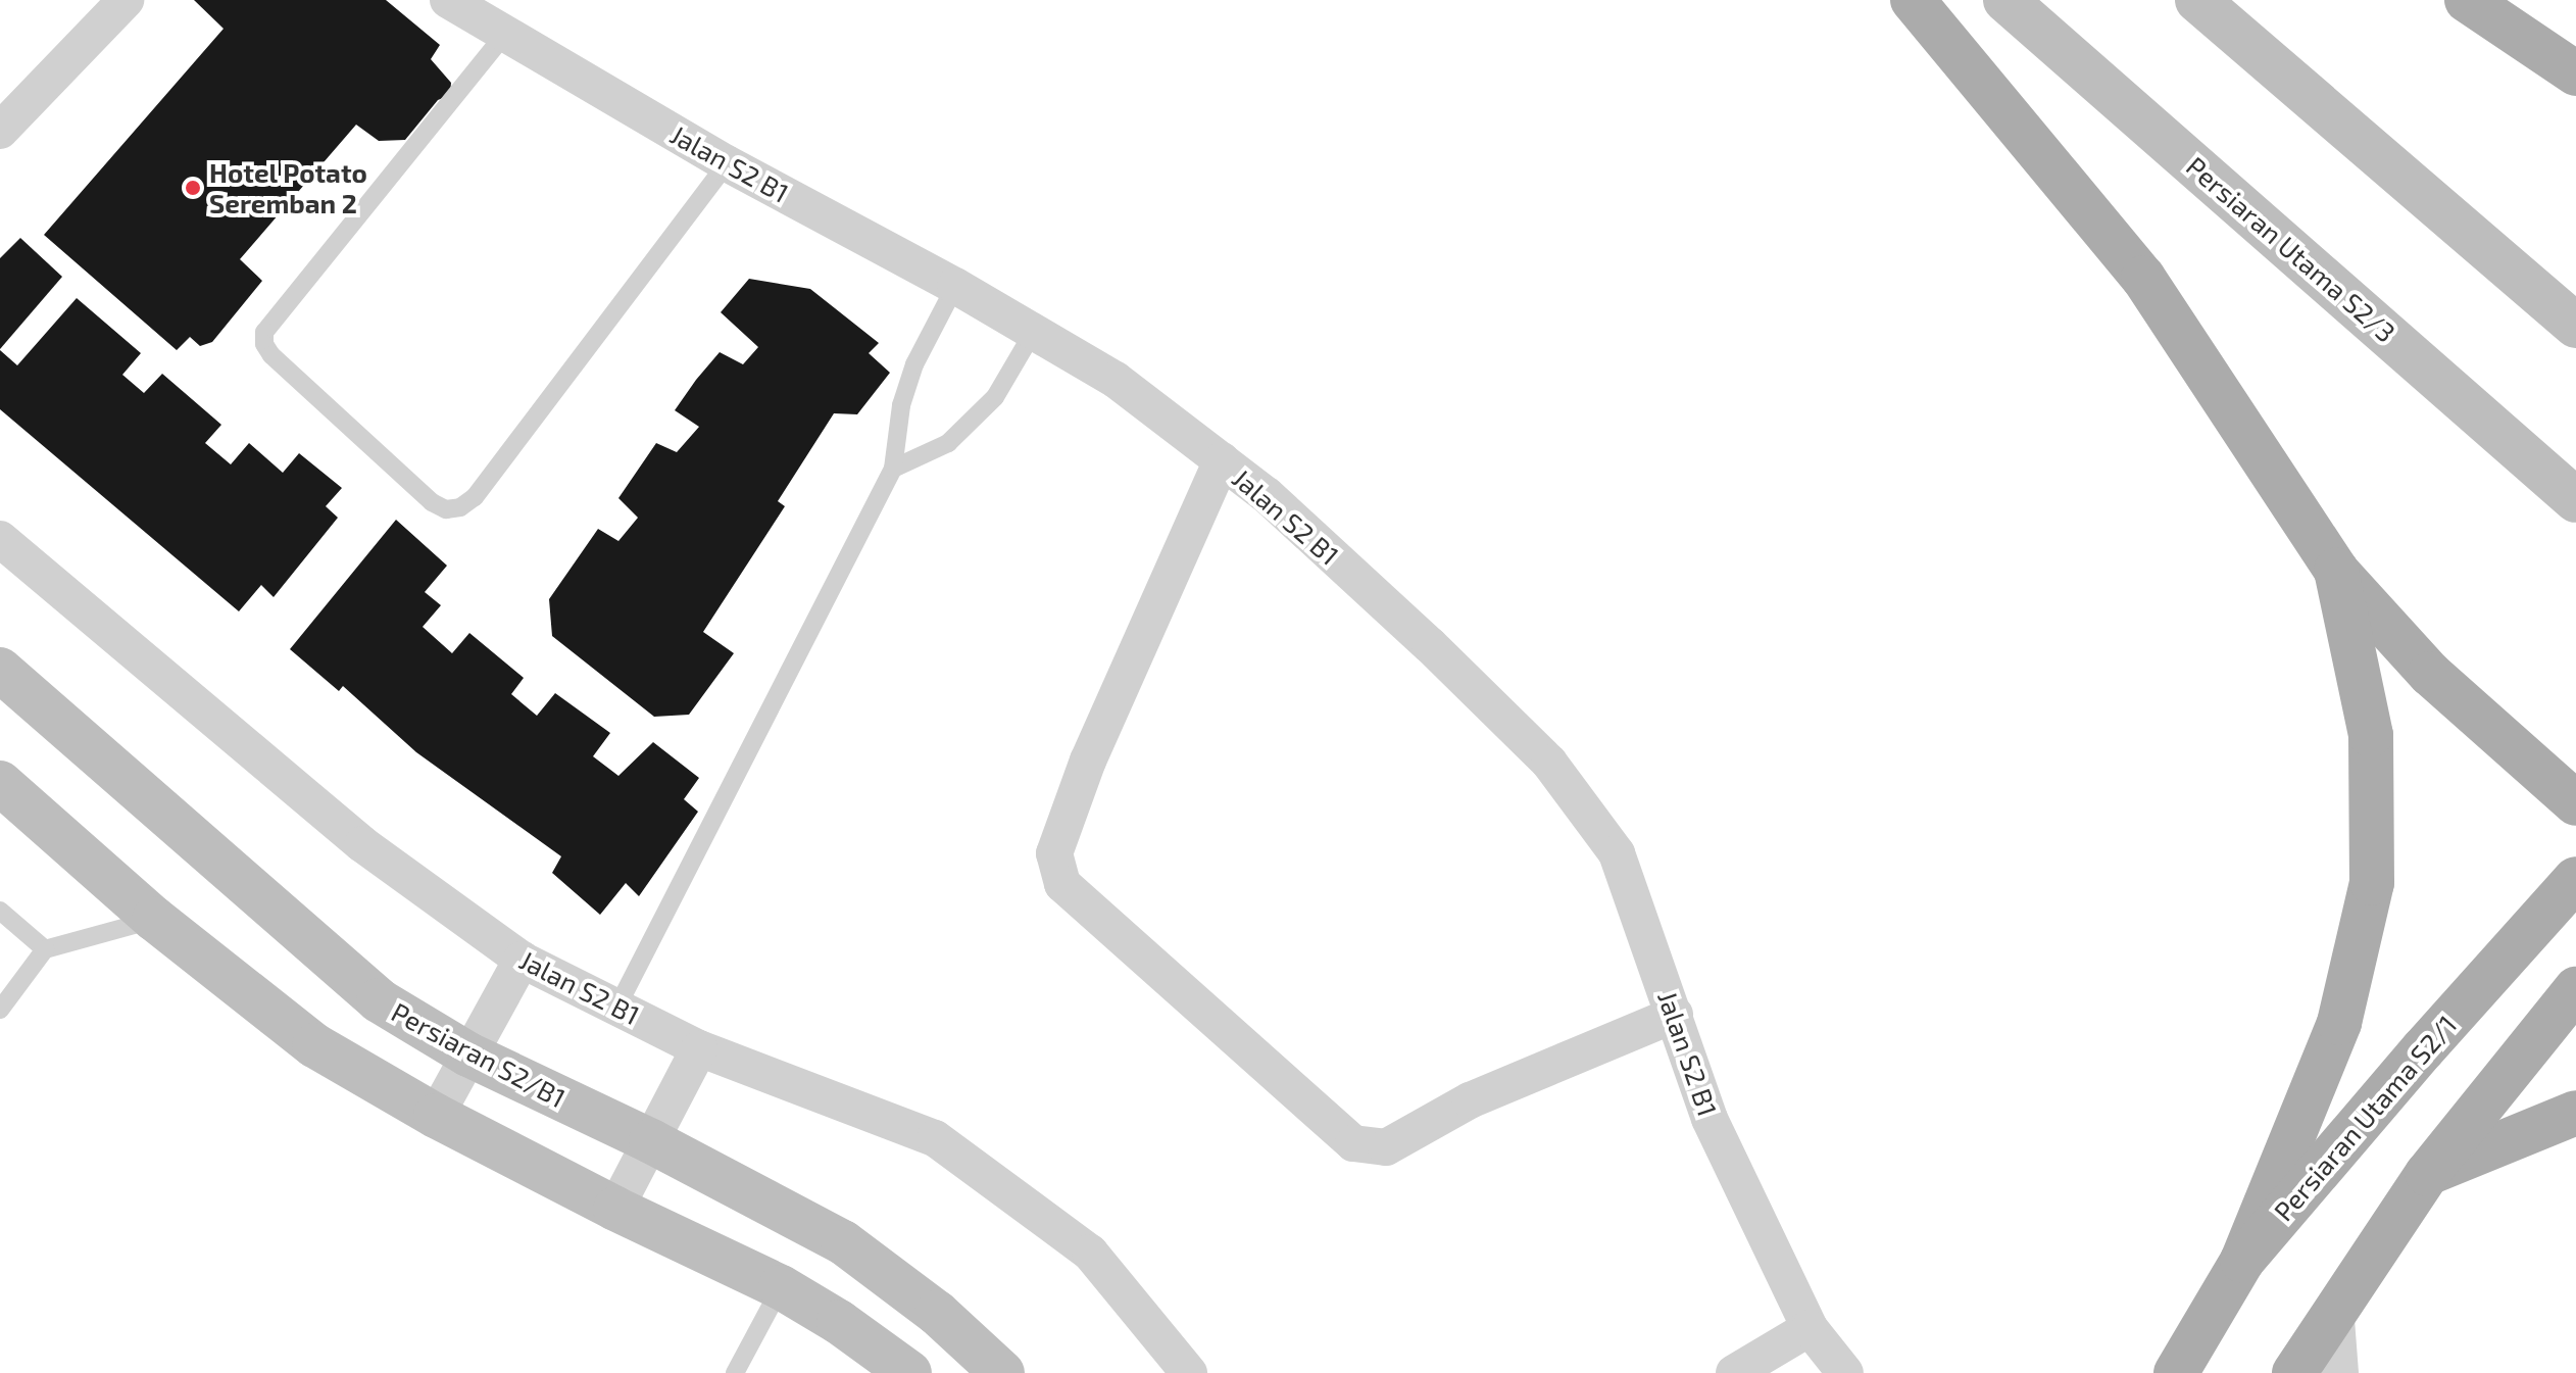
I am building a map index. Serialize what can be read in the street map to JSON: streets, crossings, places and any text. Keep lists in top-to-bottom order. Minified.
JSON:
{"streets":{"main road":["Persiaran Utama S2/1"],"street":["Jalan S2 B1","Persiaran Utama S2/3","Persiaran S2/B1"]},"places":["Hotel Potato Seremban 2"]}
